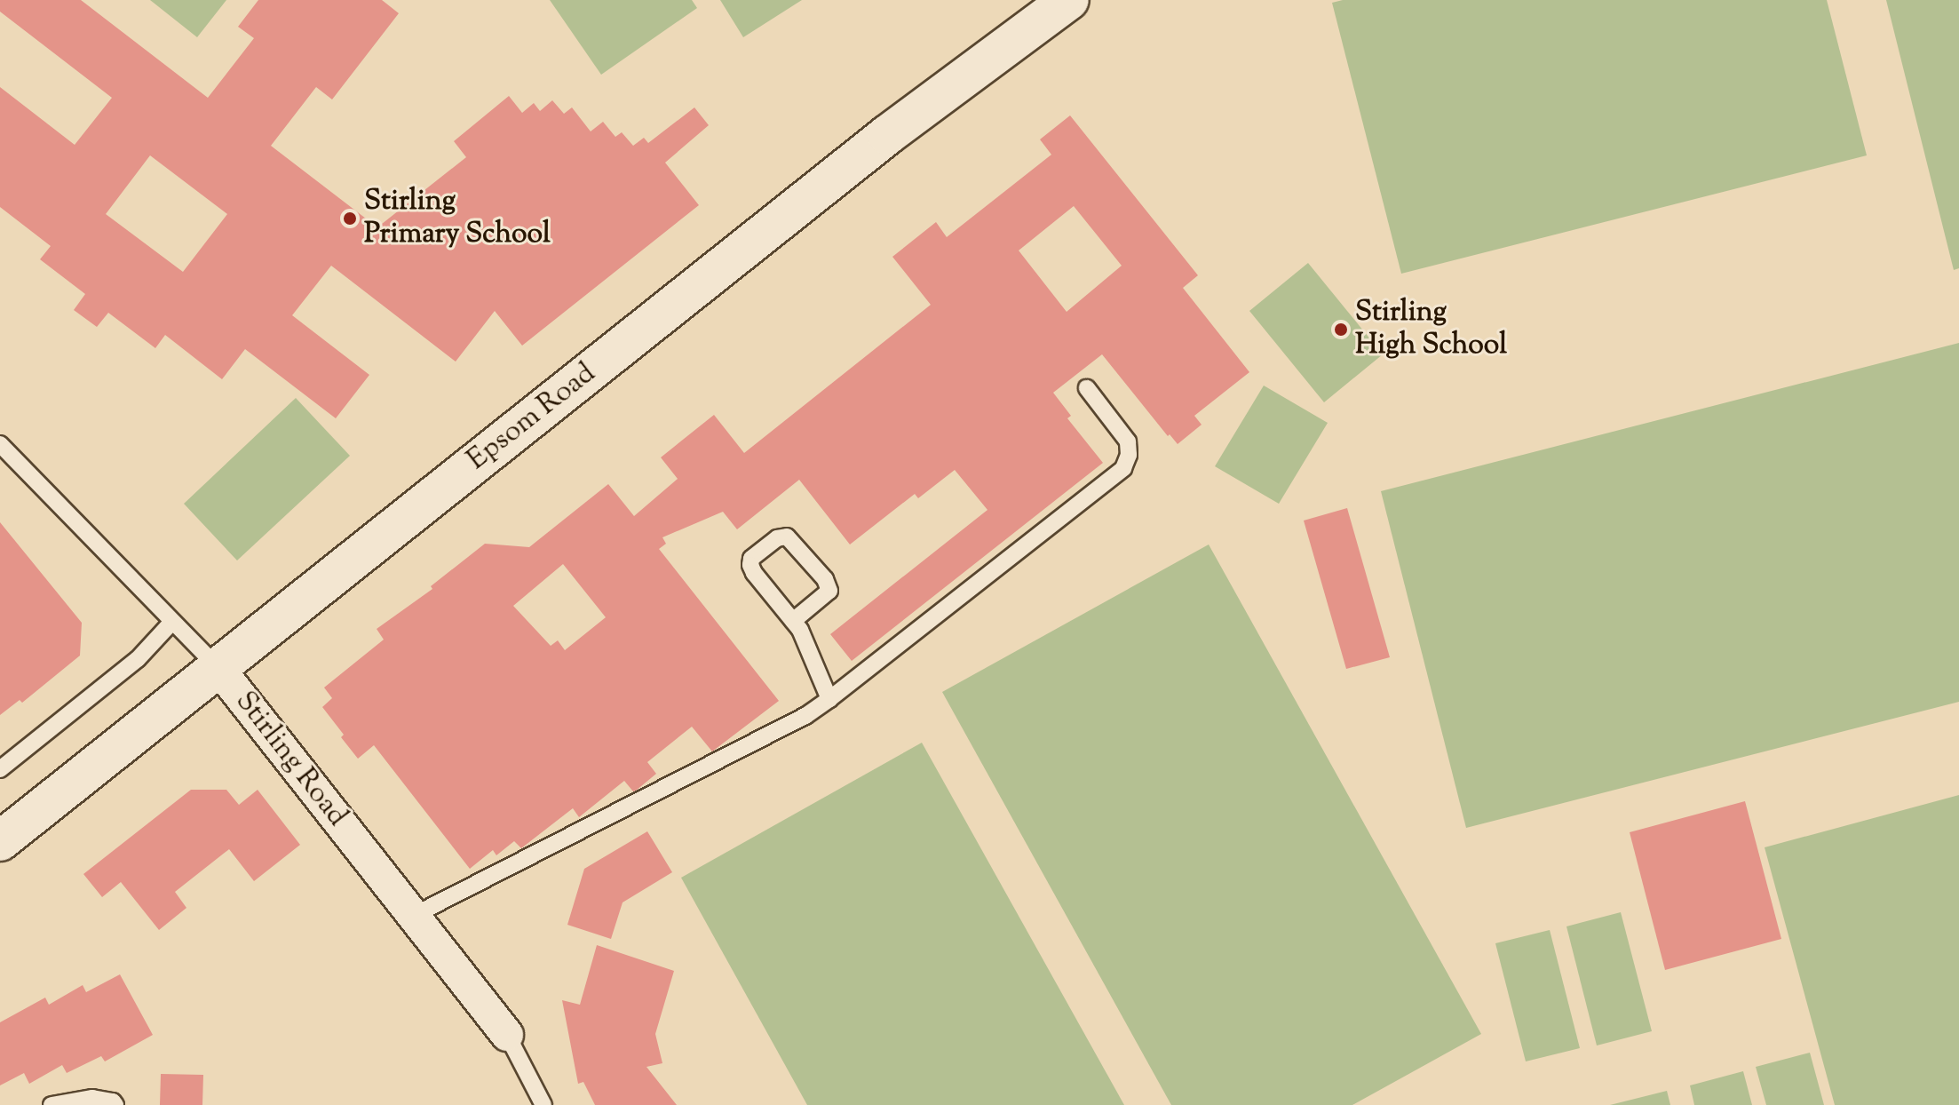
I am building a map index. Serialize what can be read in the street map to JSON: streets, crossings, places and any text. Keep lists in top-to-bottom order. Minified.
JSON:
{"streets":{"street":["Epsom Road","Stirling Road"]},"crossings":[["Epsom Road","Stirling Road"]],"places":["Stirling Primary School","Stirling High School"]}
